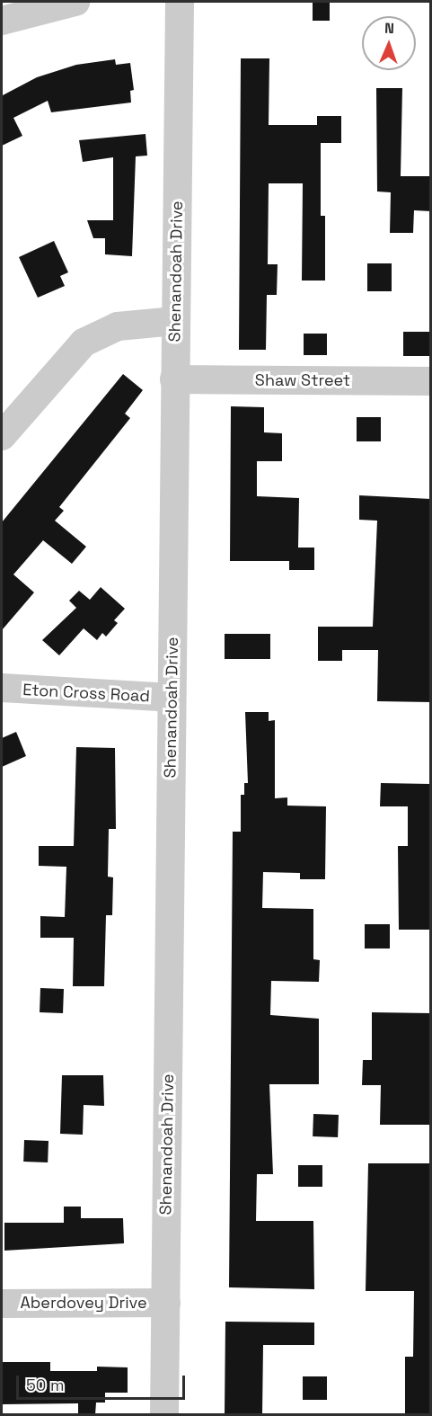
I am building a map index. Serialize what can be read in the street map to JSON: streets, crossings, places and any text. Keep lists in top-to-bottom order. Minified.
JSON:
{"streets":{"street":["Shenandoah Drive","Shaw Street","Eton Cross Road","Aberdovey Drive"]},"crossings":[["Shenandoah Drive","Shaw Street"],["Shenandoah Drive","Eton Cross Road"],["Shenandoah Drive","Aberdovey Drive"]],"scale_bar":"50 m","north":"top"}
